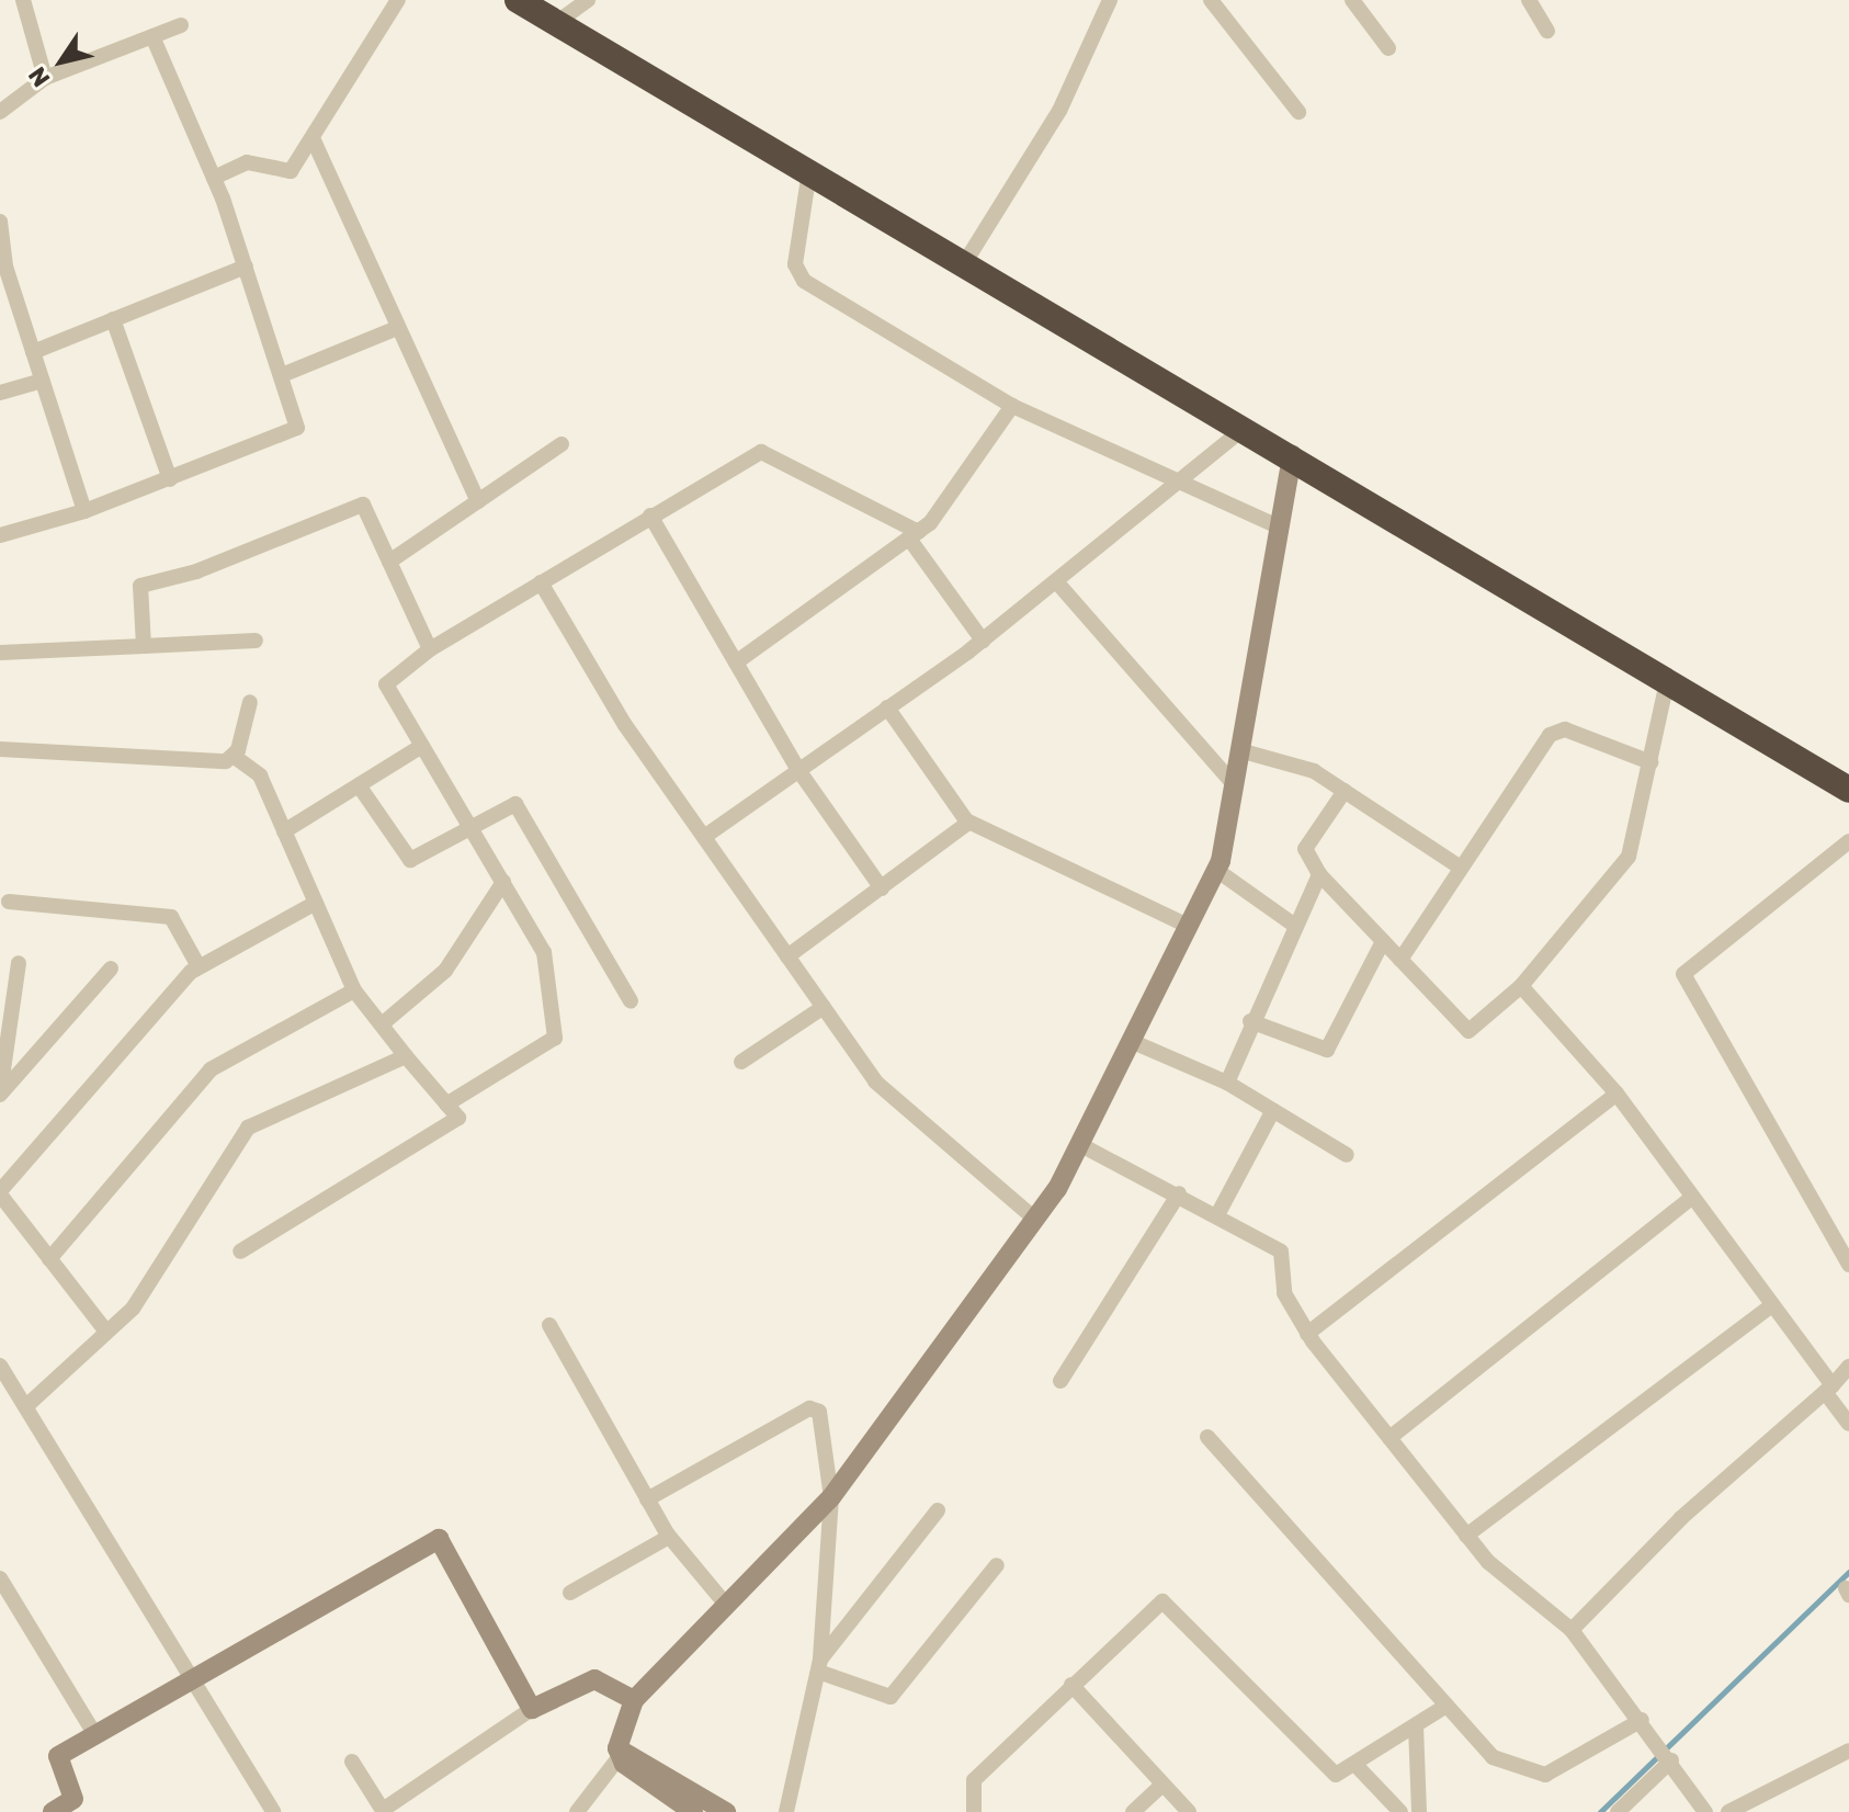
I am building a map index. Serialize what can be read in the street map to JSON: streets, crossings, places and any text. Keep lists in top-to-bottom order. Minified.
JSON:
{"north":"bottom left"}
